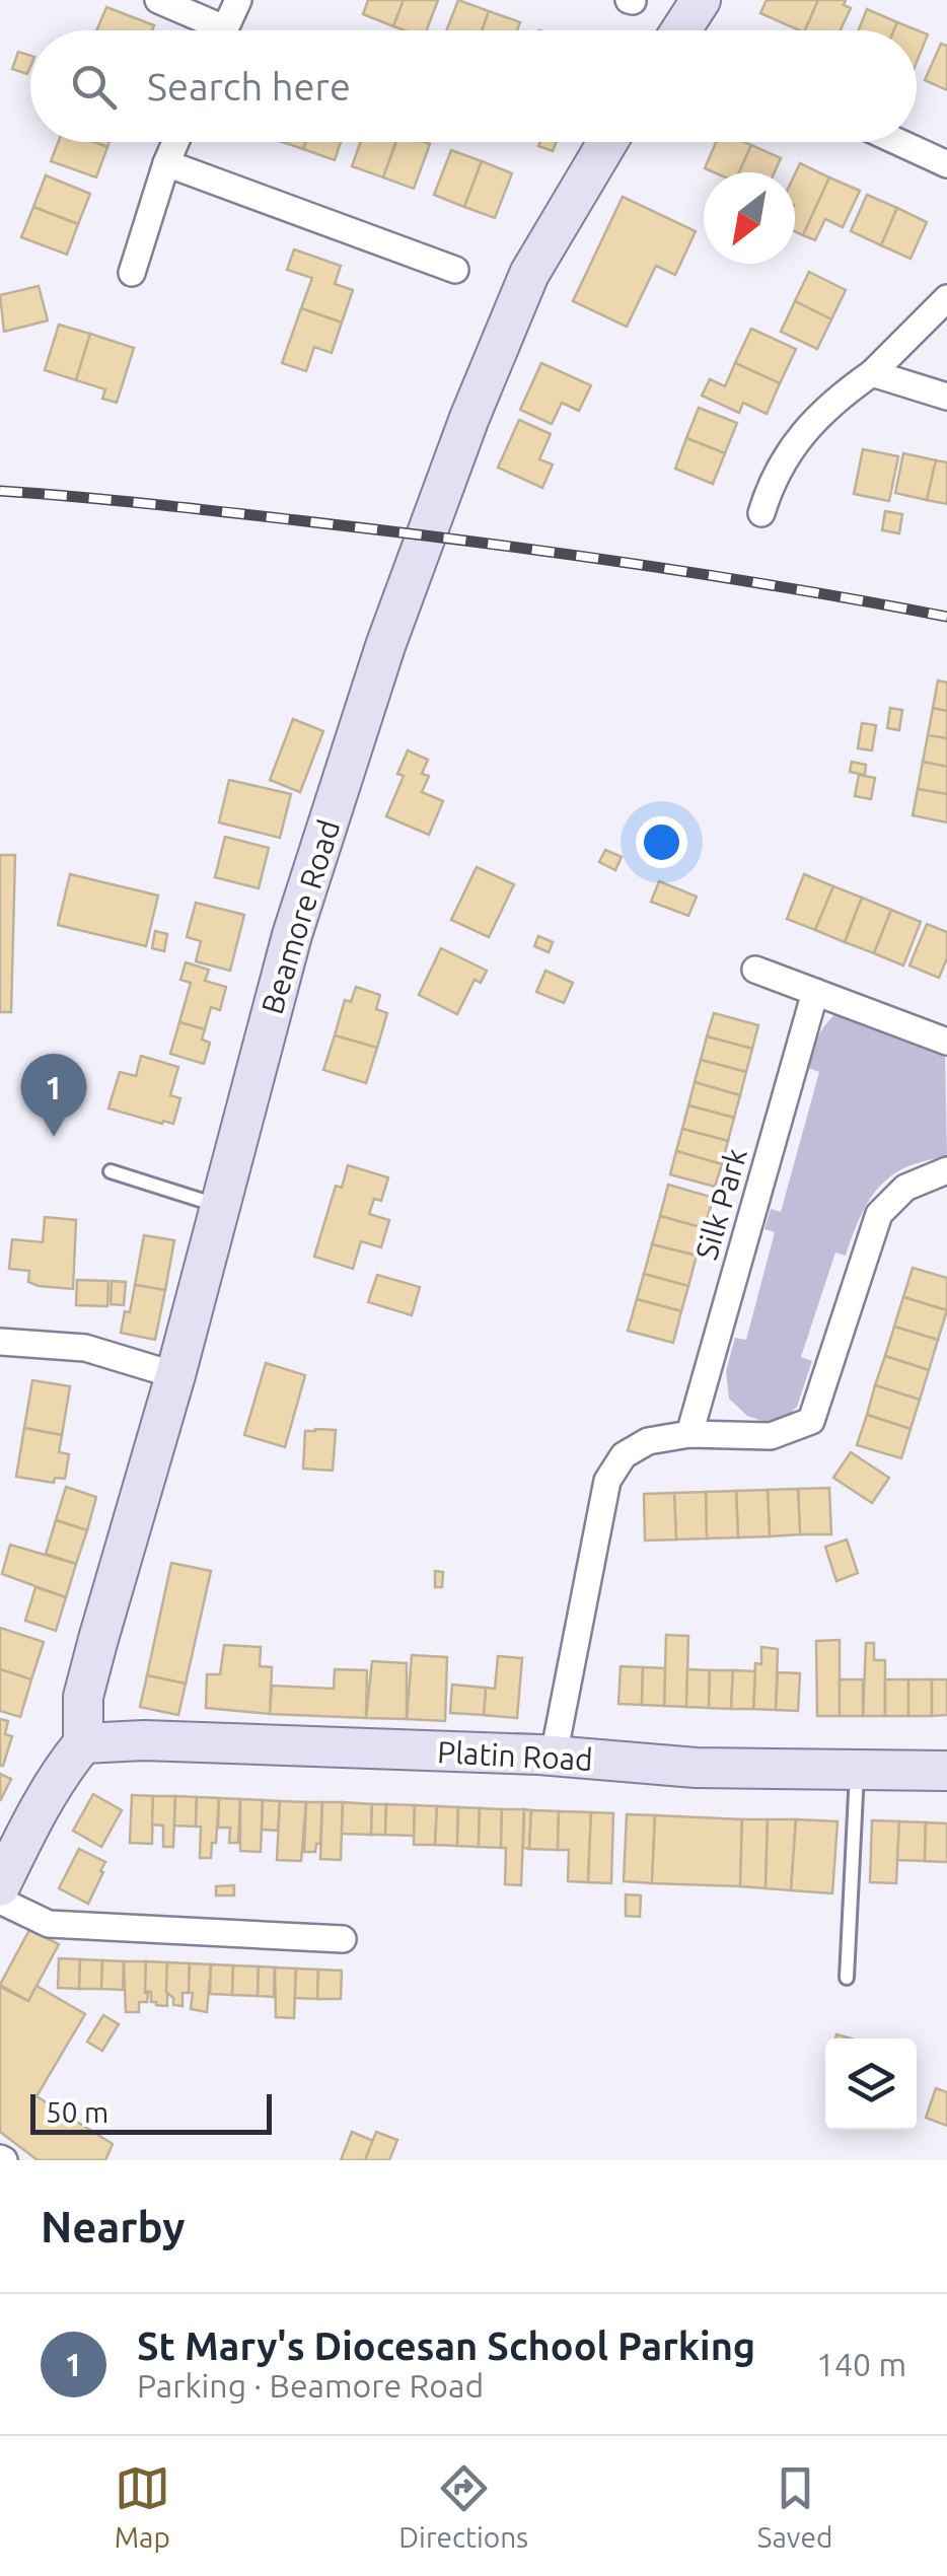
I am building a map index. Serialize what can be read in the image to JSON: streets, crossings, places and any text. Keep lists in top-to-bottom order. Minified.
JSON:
{"streets":{"main road":["Beamore Road","Platin Road"],"street":["Silk Park"]},"crossings":[["Beamore Road","Platin Road"]],"scale_bar":"50 m","north":"bottom left","page":{"search":"Search here","pins":"1","scale":"50 m","heading":"Nearby","list":[{"mark":"1","name":"St Mary's Diocesan School Parking","note":"Parking · Beamore Road","value":"140 m"}],"nav":["Map","Directions","Saved"]}}
